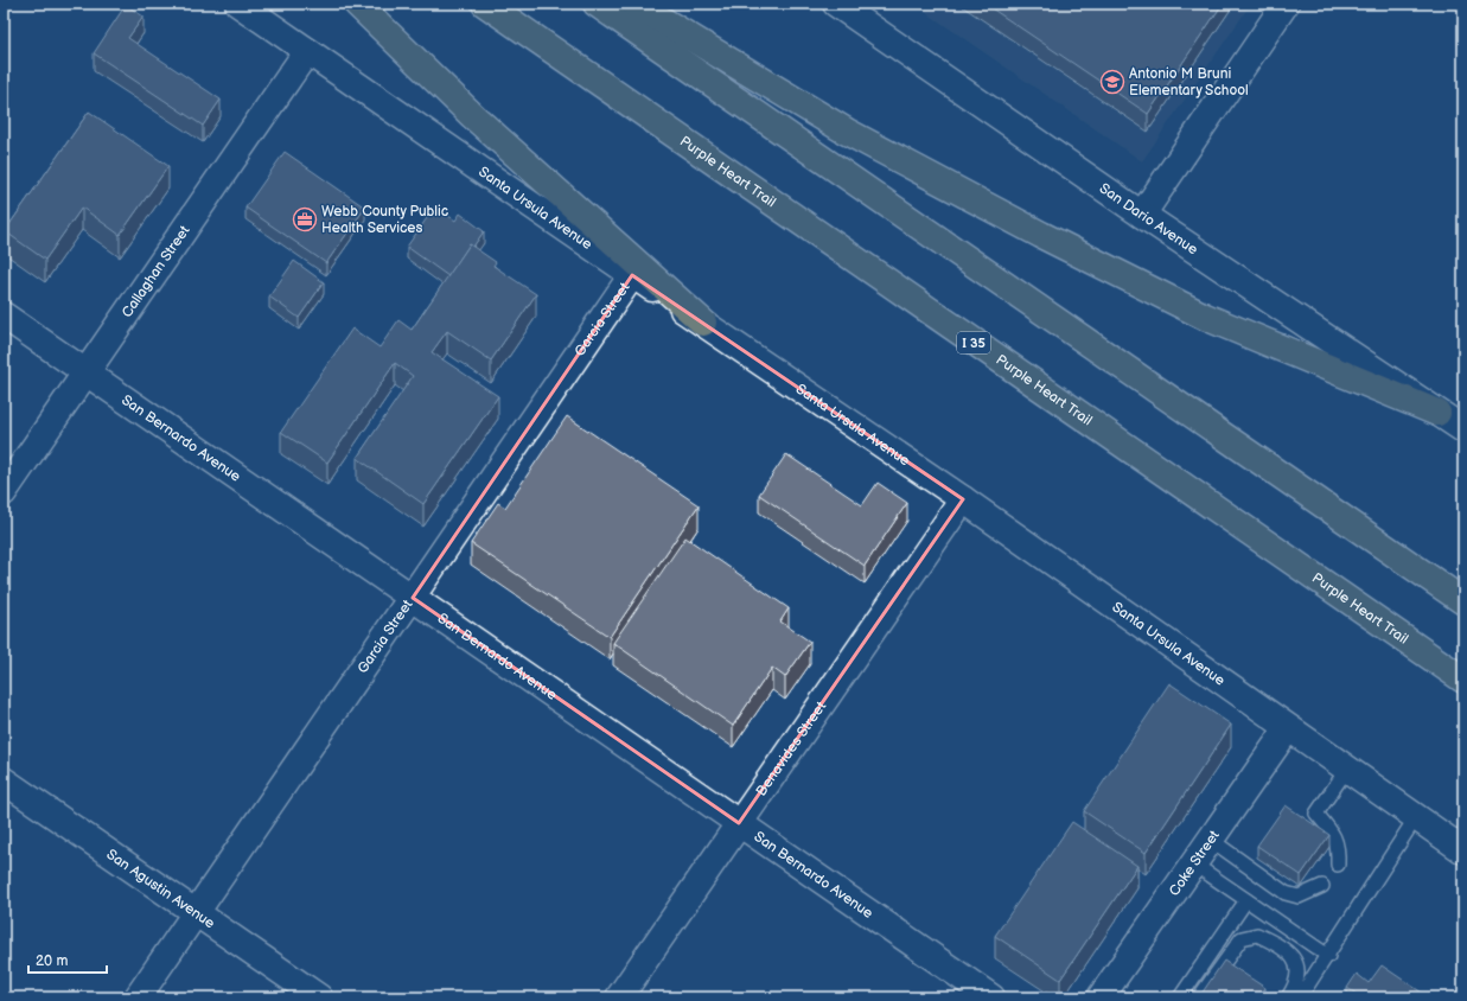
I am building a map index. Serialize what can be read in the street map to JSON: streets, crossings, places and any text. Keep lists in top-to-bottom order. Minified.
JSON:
{"streets":{"highway":["Purple Heart Trail","I 35"],"main road":["Santa Ursula Avenue","San Dario Avenue","Callaghan Street","Garcia Street","San Bernardo Avenue","Benavides Street","Coke Street","San Agustin Avenue"]},"crossings":[["Santa Ursula Avenue","Callaghan Street"],["Santa Ursula Avenue","Garcia Street"],["Santa Ursula Avenue","Benavides Street"],["Santa Ursula Avenue","Coke Street"],["Callaghan Street","San Bernardo Avenue"],["Garcia Street","San Bernardo Avenue"],["Garcia Street","San Agustin Avenue"],["San Bernardo Avenue","Benavides Street"]],"places":{"school or university":["Antonio M Bruni Elementary School"],"office":["Webb County Public Health Services"]},"scale_bar":"20 m"}
